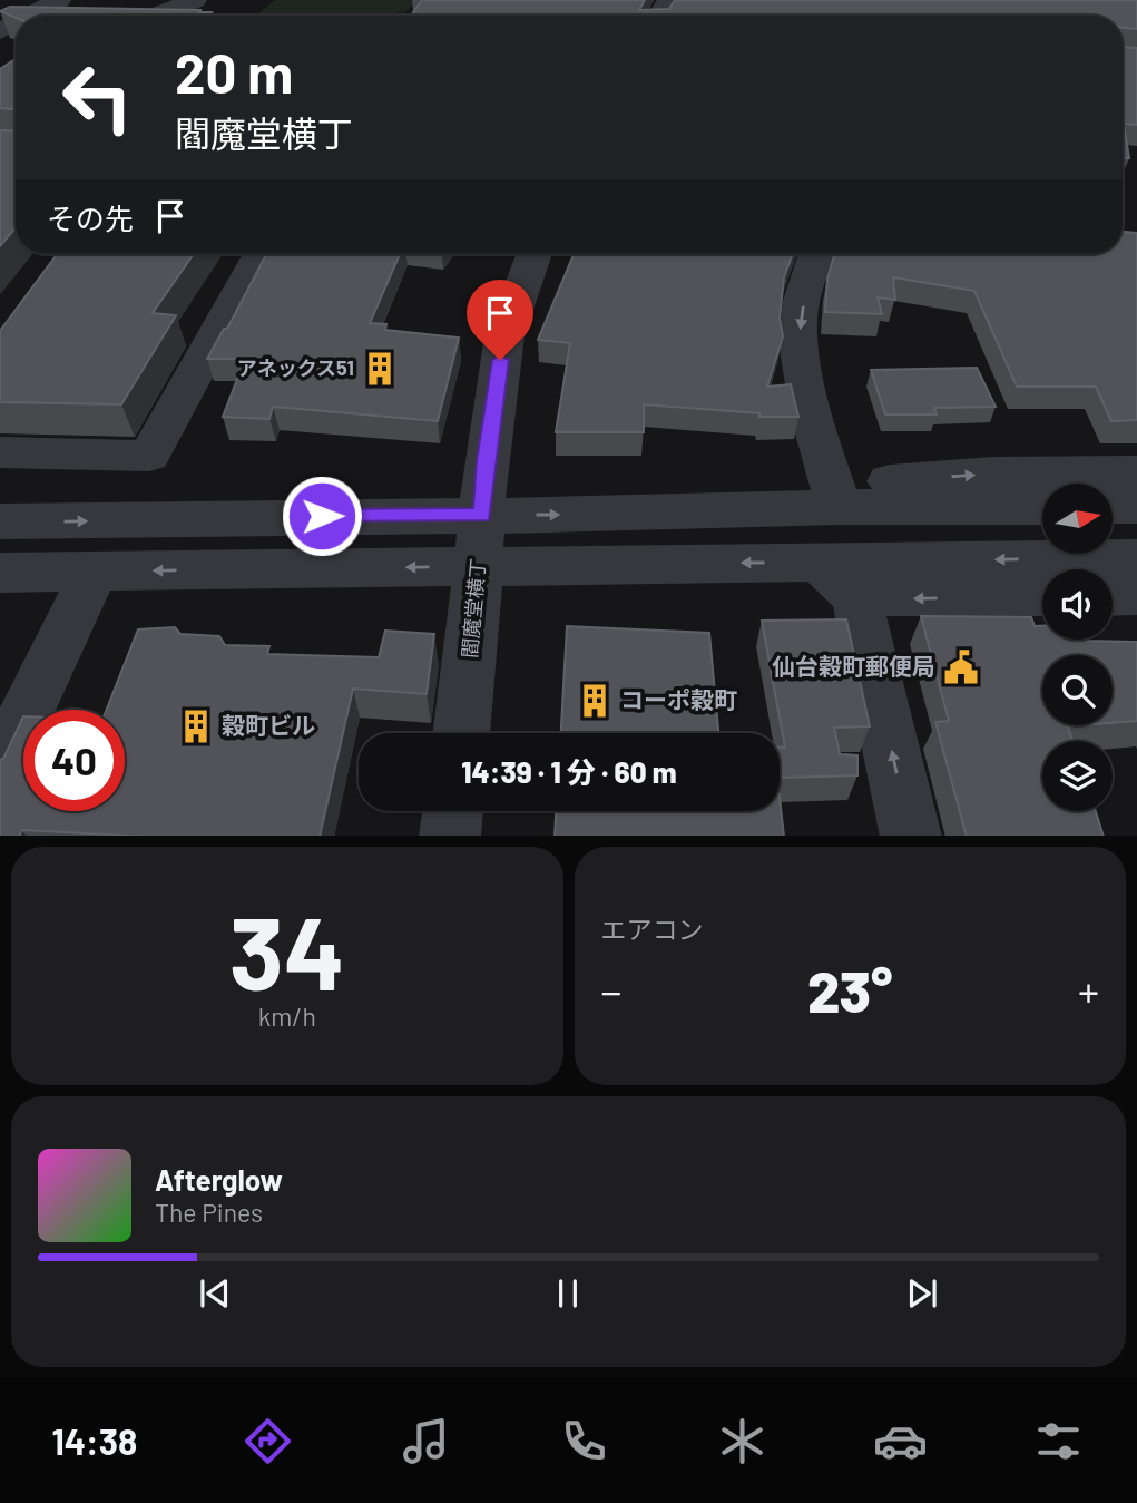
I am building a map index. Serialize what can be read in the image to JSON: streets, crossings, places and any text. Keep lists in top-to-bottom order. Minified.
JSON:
{"streets":{"street":["閻魔堂横丁"]},"places":{"building":["アネックス51","コーポ穀町","穀町ビル"],"public building":["仙台穀町郵便局"]},"north":"right","page":{"turn":["20 m","閻魔堂横丁"],"then":"その先","limit":"40","trip":"14:39 · 1 分 · 60 m","tile":[["34","km/h"],"エアコン"],"heat":["−","23°","+"],"song":["Afterglow","The Pines"],"tabs":"14:38"}}
